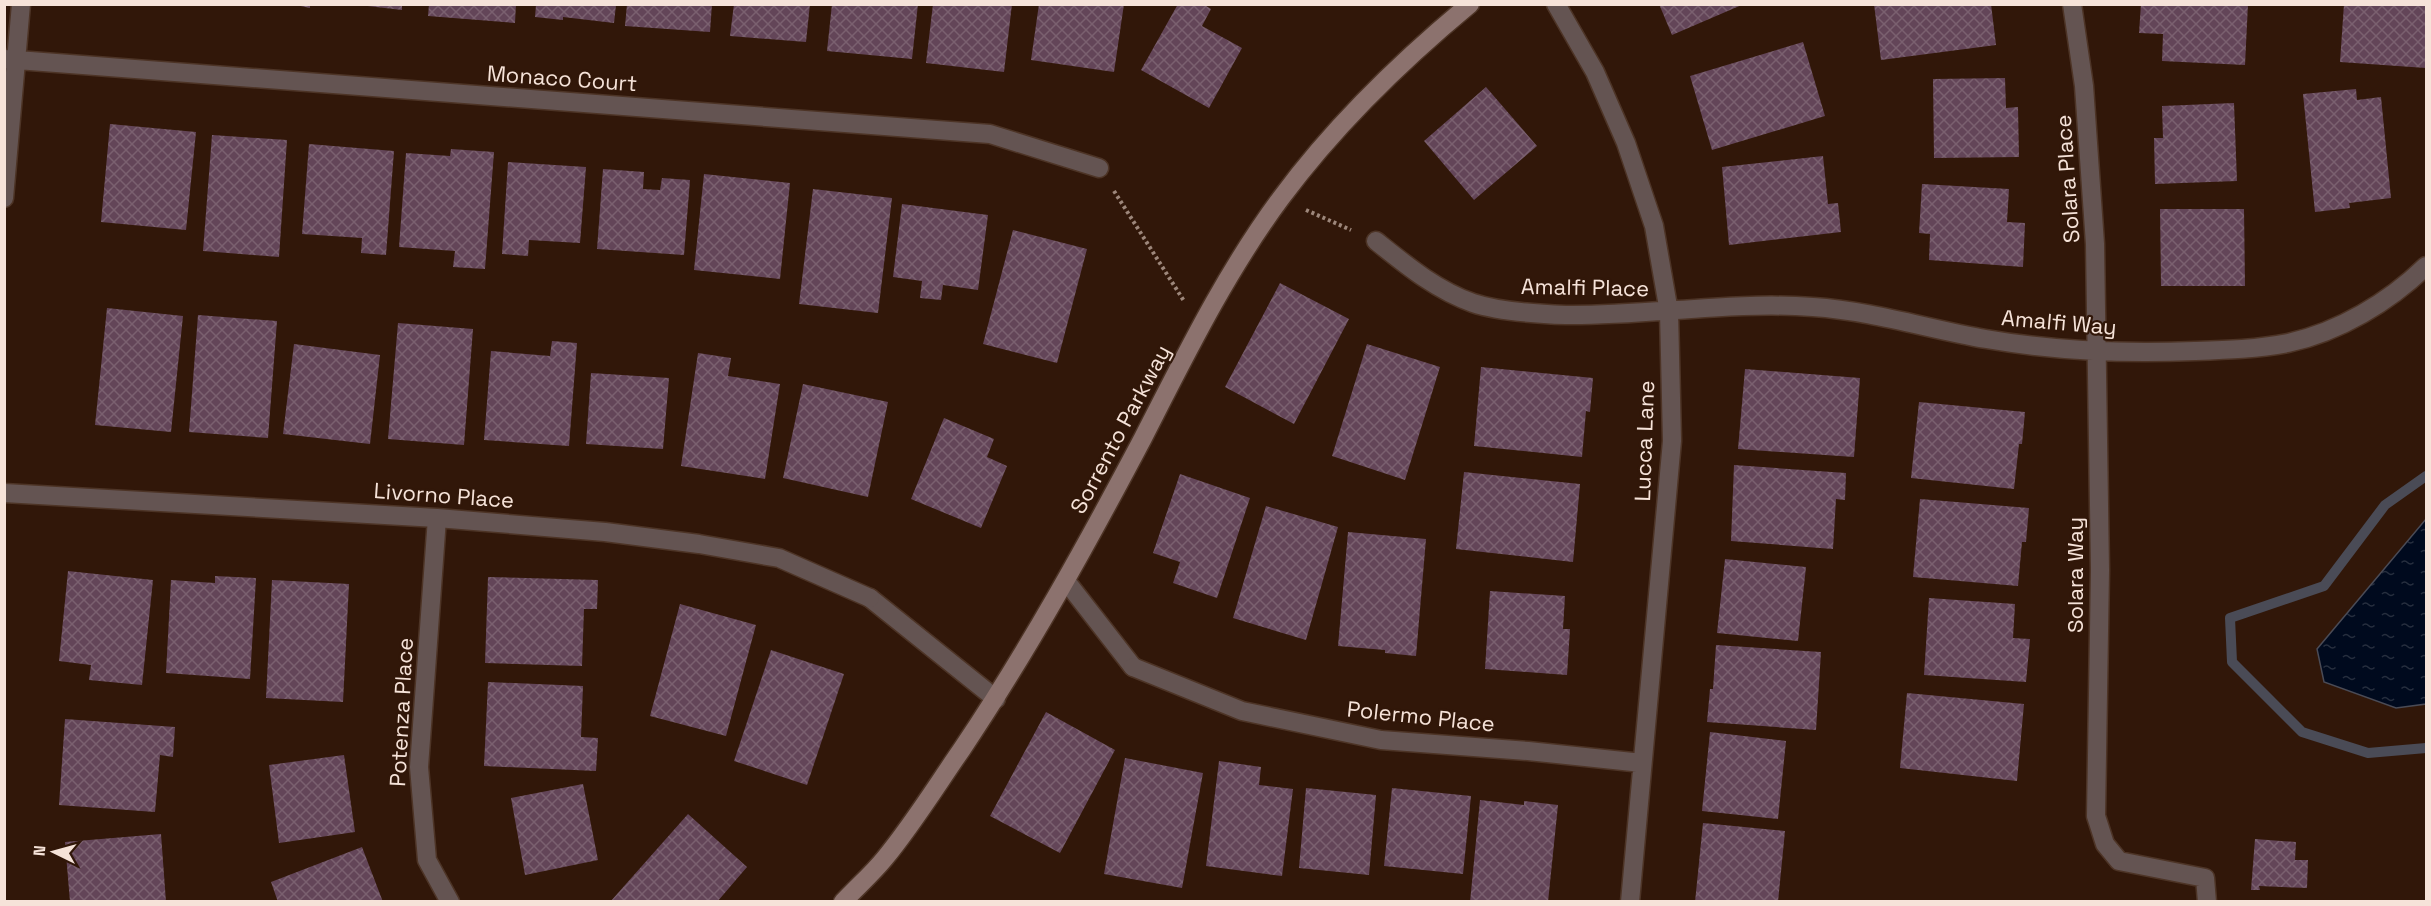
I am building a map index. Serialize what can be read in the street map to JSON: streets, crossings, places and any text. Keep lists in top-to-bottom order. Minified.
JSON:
{"streets":{"street":["Monaco Court","Solara Place","Amalfi Place","Amalfi Way","Sorrento Parkway","Lucca Lane","Livorno Place","Solara Way","Potenza Place","Polermo Place"]},"crossings":[["Solara Place","Amalfi Way"],["Solara Place","Solara Way"],["Amalfi Place","Amalfi Way"],["Amalfi Place","Lucca Lane"],["Amalfi Way","Lucca Lane"],["Amalfi Way","Solara Way"],["Sorrento Parkway","Livorno Place"],["Sorrento Parkway","Polermo Place"],["Lucca Lane","Polermo Place"],["Livorno Place","Potenza Place"]],"north":"left"}
